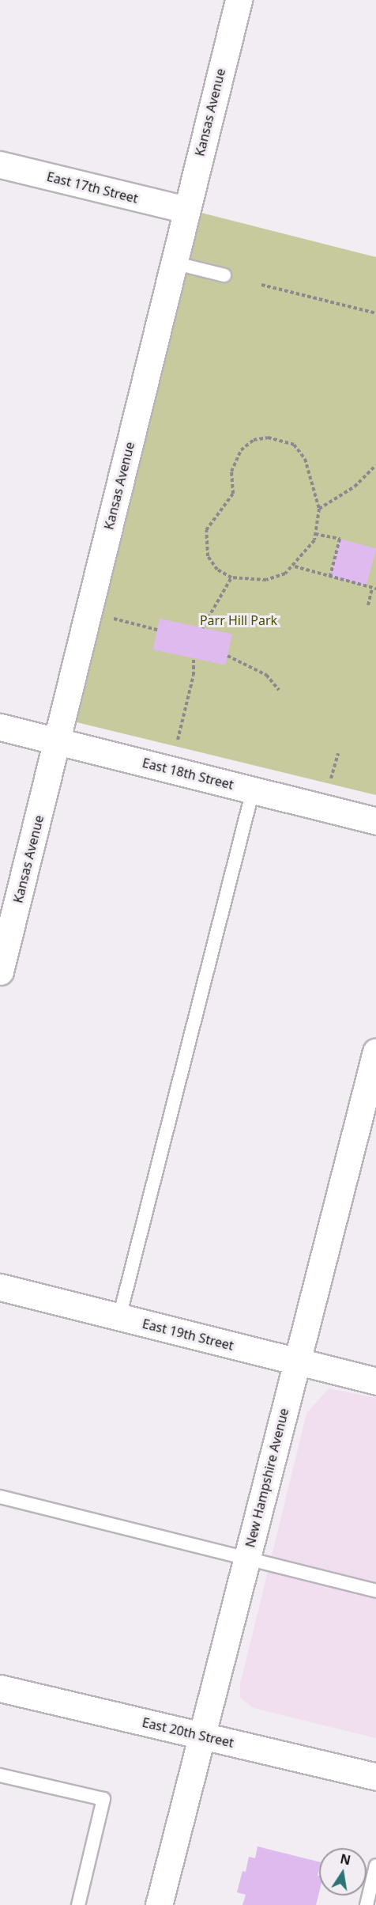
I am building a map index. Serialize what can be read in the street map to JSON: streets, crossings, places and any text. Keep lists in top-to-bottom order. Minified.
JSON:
{"streets":{"street":["Kansas Avenue","East 17th Street","East 18th Street","East 19th Street","New Hampshire Avenue","East 20th Street"]},"crossings":[["Kansas Avenue","East 17th Street"],["Kansas Avenue","East 18th Street"],["East 19th Street","New Hampshire Avenue"],["New Hampshire Avenue","East 20th Street"]],"parks":["Parr Hill Park"],"north":"top"}
